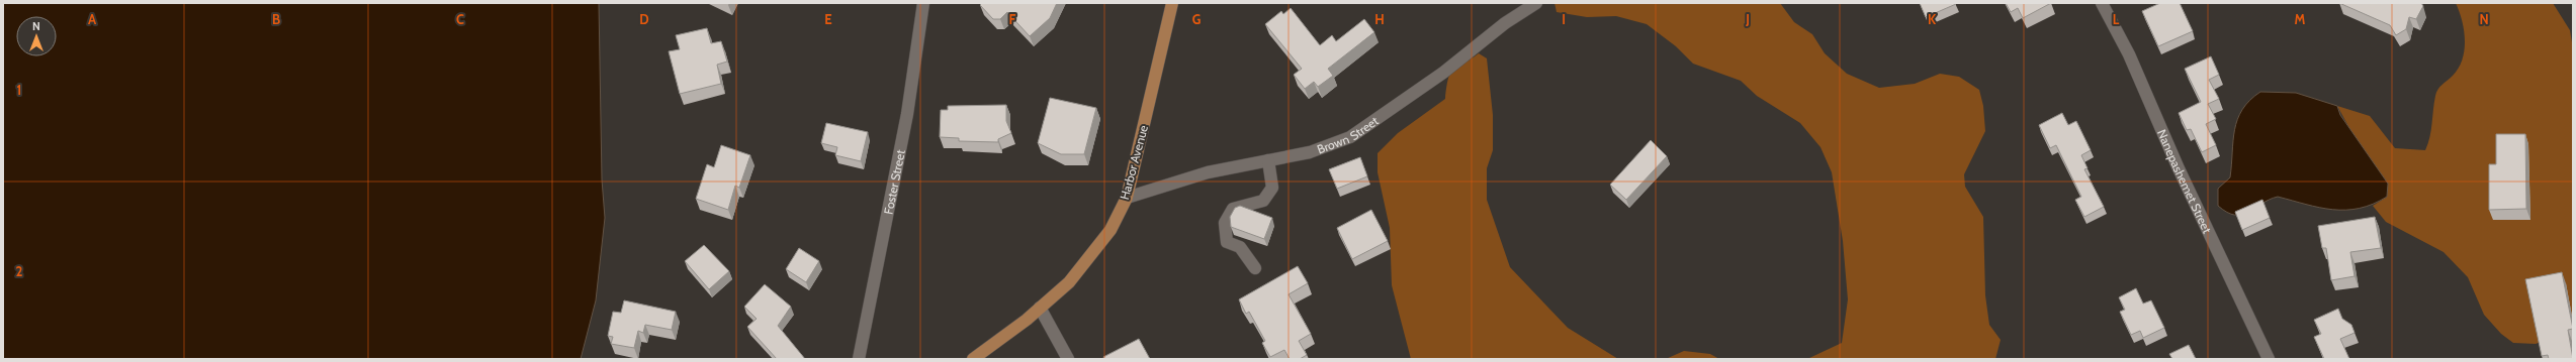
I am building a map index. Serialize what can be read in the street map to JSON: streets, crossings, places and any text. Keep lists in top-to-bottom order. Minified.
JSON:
{"streets":{"main road":["Harbor Avenue"],"street":["Brown Street","Nanepashemet Street","Foster Street"]},"crossings":[["Brown Street","Harbor Avenue"]],"north":"top","grid":{"columns":["A","B","C","D","E","F","G","H","I","J","K","L","M","N"],"rows":["1","2"]}}
